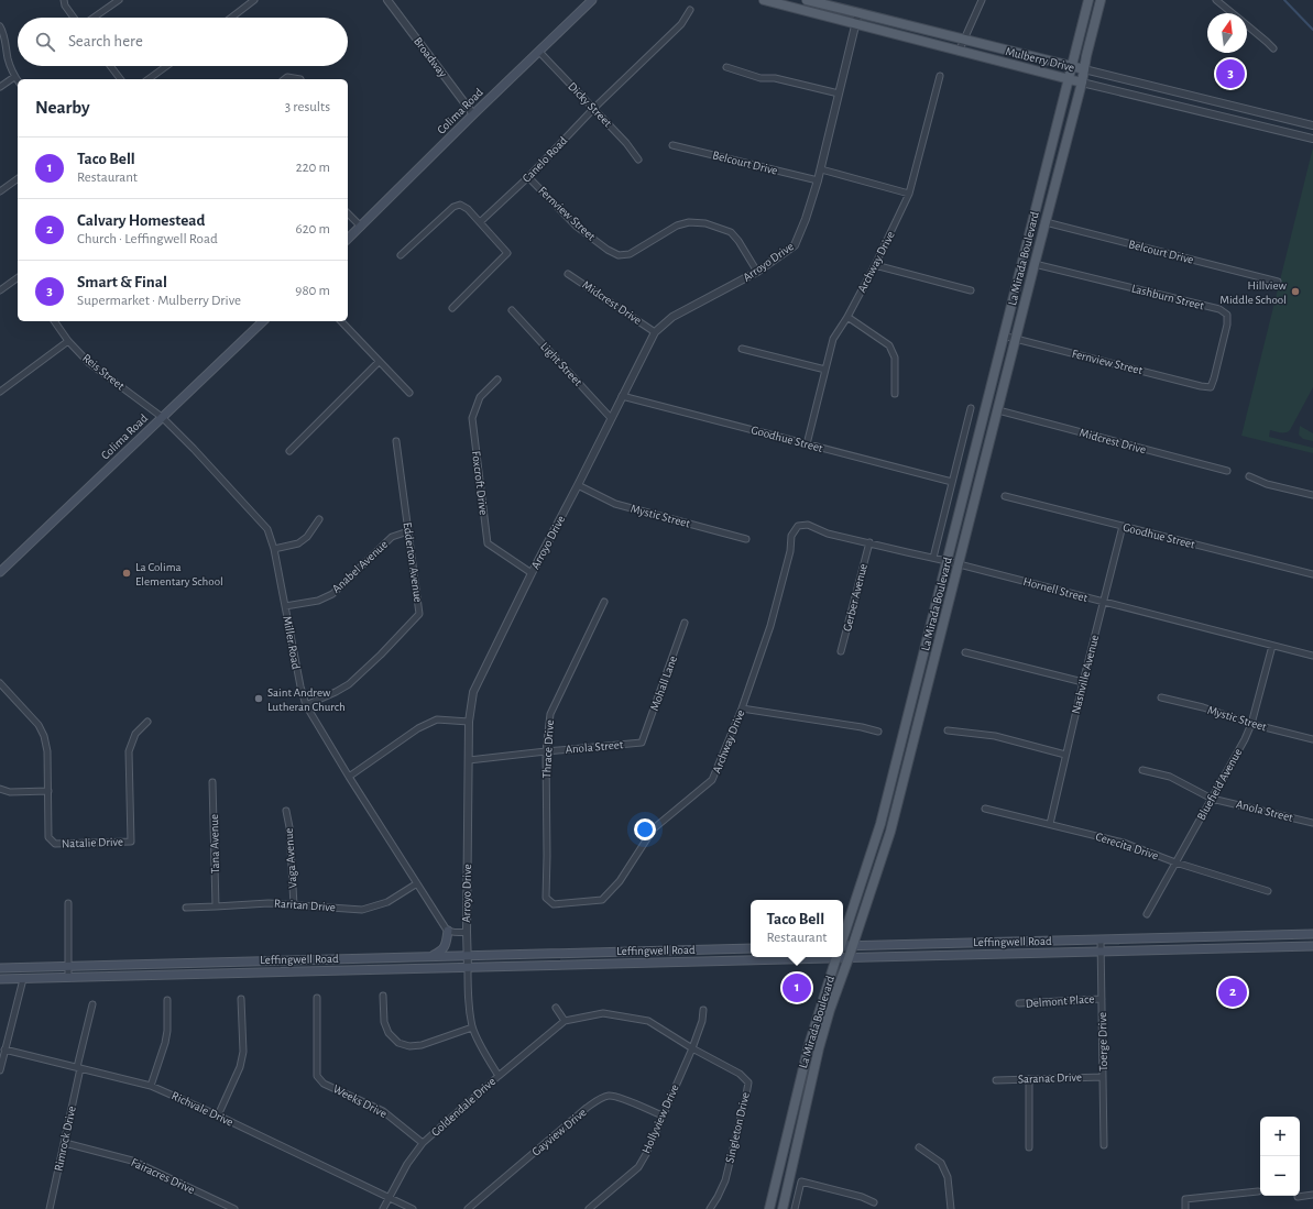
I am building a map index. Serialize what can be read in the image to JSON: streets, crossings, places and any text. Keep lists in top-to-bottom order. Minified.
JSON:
{"streets":{"main road":["Mulberry Drive","Colima Road","La Mirada Boulevard","Leffingwell Road"],"street":["Broadway","Dicky Street","Canelo Road","Belcourt Drive","Fernview Street","Arroyo Drive","Archway Drive","Lashburn Street","Midcrest Drive","Light Street","Reis Street","Goodhue Street","Foxcroft Drive","Mystic Street","Edderton Avenue","Anabel Avenue","Hornell Street","Gerber Avenue","Miller Road","Nashville Avenue","Mohall Lane","Anola Street","Thrace Drive","Bluefield Avenue","Natalie Drive","Tana Avenue","Cerecita Drive","Vaga Avenue","Raritan Drive","Delmont Place","Toerge Drive","Saranac Drive","Weeks Drive","Goldendale Drive","Richvale Drive","Hollyview Drive","Singleton Drive","Gayview Drive","Rimrock Drive","Fairacres Drive"]},"crossings":[["Broadway","Colima Road"],["Mulberry Drive","La Mirada Boulevard"],["Mulberry Drive","Arroyo Drive"],["Dicky Street","Colima Road"],["Dicky Street","Canelo Road"],["Colima Road","Reis Street"],["Colima Road","Miller Road"],["Canelo Road","Fernview Street"],["Belcourt Drive","La Mirada Boulevard"],["Belcourt Drive","Arroyo Drive"],["Fernview Street","La Mirada Boulevard"],["Fernview Street","Arroyo Drive"],["Fernview Street","Lashburn Street"],["La Mirada Boulevard","Lashburn Street"],["La Mirada Boulevard","Midcrest Drive"],["La Mirada Boulevard","Goodhue Street"],["La Mirada Boulevard","Hornell Street"],["La Mirada Boulevard","Leffingwell Road"],["Arroyo Drive","Midcrest Drive"],["Arroyo Drive","Light Street"],["Arroyo Drive","Goodhue Street"],["Arroyo Drive","Foxcroft Drive"],["Arroyo Drive","Mystic Street"],["Arroyo Drive","Anola Street"],["Arroyo Drive","Leffingwell Road"],["Arroyo Drive","Goldendale Drive"],["Archway Drive","Goodhue Street"],["Archway Drive","Hornell Street"],["Archway Drive","Thrace Drive"],["Reis Street","Miller Road"],["Goodhue Street","Nashville Avenue"],["Mystic Street","Bluefield Avenue"],["Edderton Avenue","Anabel Avenue"],["Edderton Avenue","Miller Road"],["Anabel Avenue","Miller Road"],["Hornell Street","Gerber Avenue"],["Hornell Street","Nashville Avenue"],["Hornell Street","Bluefield Avenue"],["Miller Road","Raritan Drive"],["Nashville Avenue","Cerecita Drive"],["Mohall Lane","Anola Street"],["Anola Street","Thrace Drive"],["Anola Street","Bluefield Avenue"],["Bluefield Avenue","Cerecita Drive"],["Tana Avenue","Raritan Drive"],["Vaga Avenue","Raritan Drive"],["Leffingwell Road","Toerge Drive"],["Delmont Place","Toerge Drive"],["Toerge Drive","Saranac Drive"],["Weeks Drive","Goldendale Drive"],["Goldendale Drive","Richvale Drive"],["Goldendale Drive","Hollyview Drive"],["Goldendale Drive","Singleton Drive"],["Richvale Drive","Rimrock Drive"],["Hollyview Drive","Singleton Drive"],["Hollyview Drive","Gayview Drive"],["Rimrock Drive","Fairacres Drive"]],"places":["Hillview Middle School","La Colima Elementary School","Saint Andrew Lutheran Church"],"north":"top","page":{"search":"Search here","pins":["3","1","2"],"heading":["Nearby","3 results"],"list":[{"mark":"1","name":"Taco Bell","note":"Restaurant","value":"220 m"},{"mark":"2","name":"Calvary Homestead","note":"Church · Leffingwell Road","value":"620 m"},{"mark":"3","name":"Smart & Final","note":"Supermarket · Mulberry Drive","value":"980 m"}],"popup":["Taco Bell","Restaurant"],"map_buttons":["+","−"]}}
